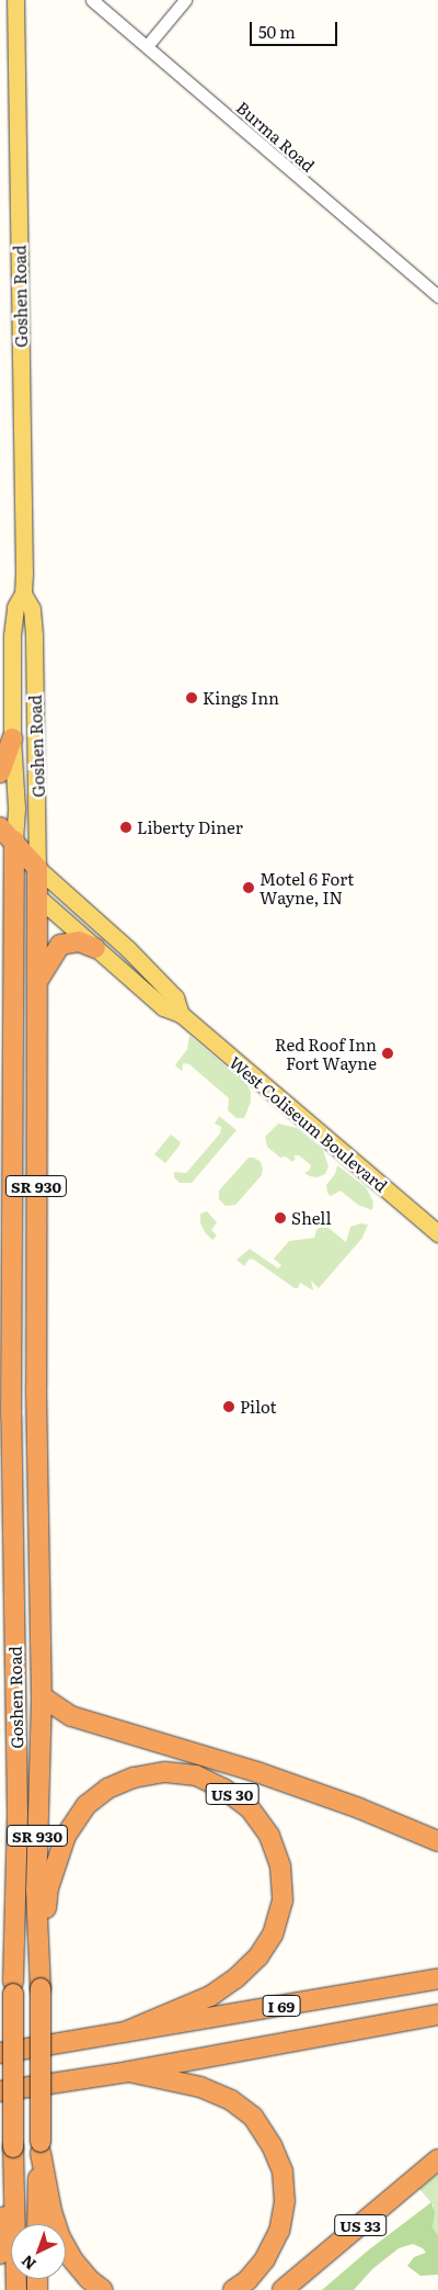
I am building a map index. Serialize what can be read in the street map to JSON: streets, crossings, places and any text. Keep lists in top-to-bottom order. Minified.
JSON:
{"streets":{"highway":["Goshen Road","West Coliseum Boulevard","SR 930","US 30","I 69","US 33"],"street":["Burma Road"]},"crossings":[["Goshen Road","West Coliseum Boulevard"],["Goshen Road","SR 930"],["West Coliseum Boulevard","SR 930"],["SR 930","US 30"],["US 30","I 69"]],"places":["Kings Inn","Liberty Diner","Motel 6 Fort Wayne, IN","Red Roof Inn Fort Wayne","Shell","Pilot"],"scale_bar":"50 m","north":"bottom left"}
